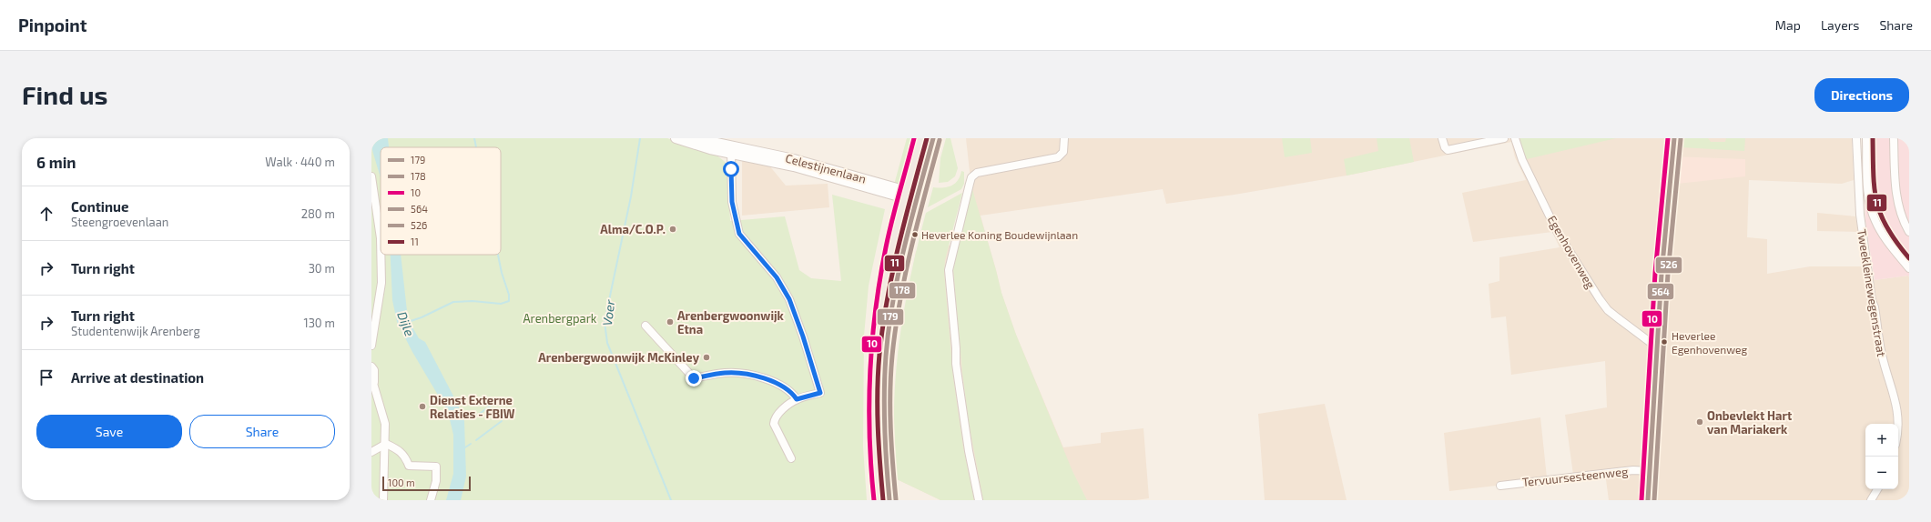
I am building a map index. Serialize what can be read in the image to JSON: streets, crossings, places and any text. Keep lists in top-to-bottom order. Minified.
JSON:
{"streets":{"street":["Celestijnenlaan","Egenhovenweg","Tweekleinewegenstraat","Tervuursesteenweg"]},"water":["Voer","Dijle"],"parks":["Arenbergpark"],"places":["Alma/C.O.P.","Heverlee Koning Boudewijnlaan","Arenbergwoonwijk Etna","Heverlee Egenhovenweg","Arenbergwoonwijk McKinley","Dienst Externe Relaties - FBIW","Onbevlekt Hart van Mariakerk"],"lines":["transit line 179","transit line 10","transit line 564","transit line 11","transit line 526","transit line 178"],"legend":["179","178","10","564","526","11"],"scale_bar":"100 m","page":{"header":"Pinpoint","nav":["Map","Layers","Share"],"buttons":["Directions",["Save","Share"]],"title":"Find us","heading":["6 min","Walk · 440 m"],"list":[["Continue","Steengroevenlaan","280 m"],["Turn right","30 m"],["Turn right","Studentenwijk Arenberg","130 m"],"Arrive at destination"],"map_buttons":["+","−"],"scale":"100 m"}}
